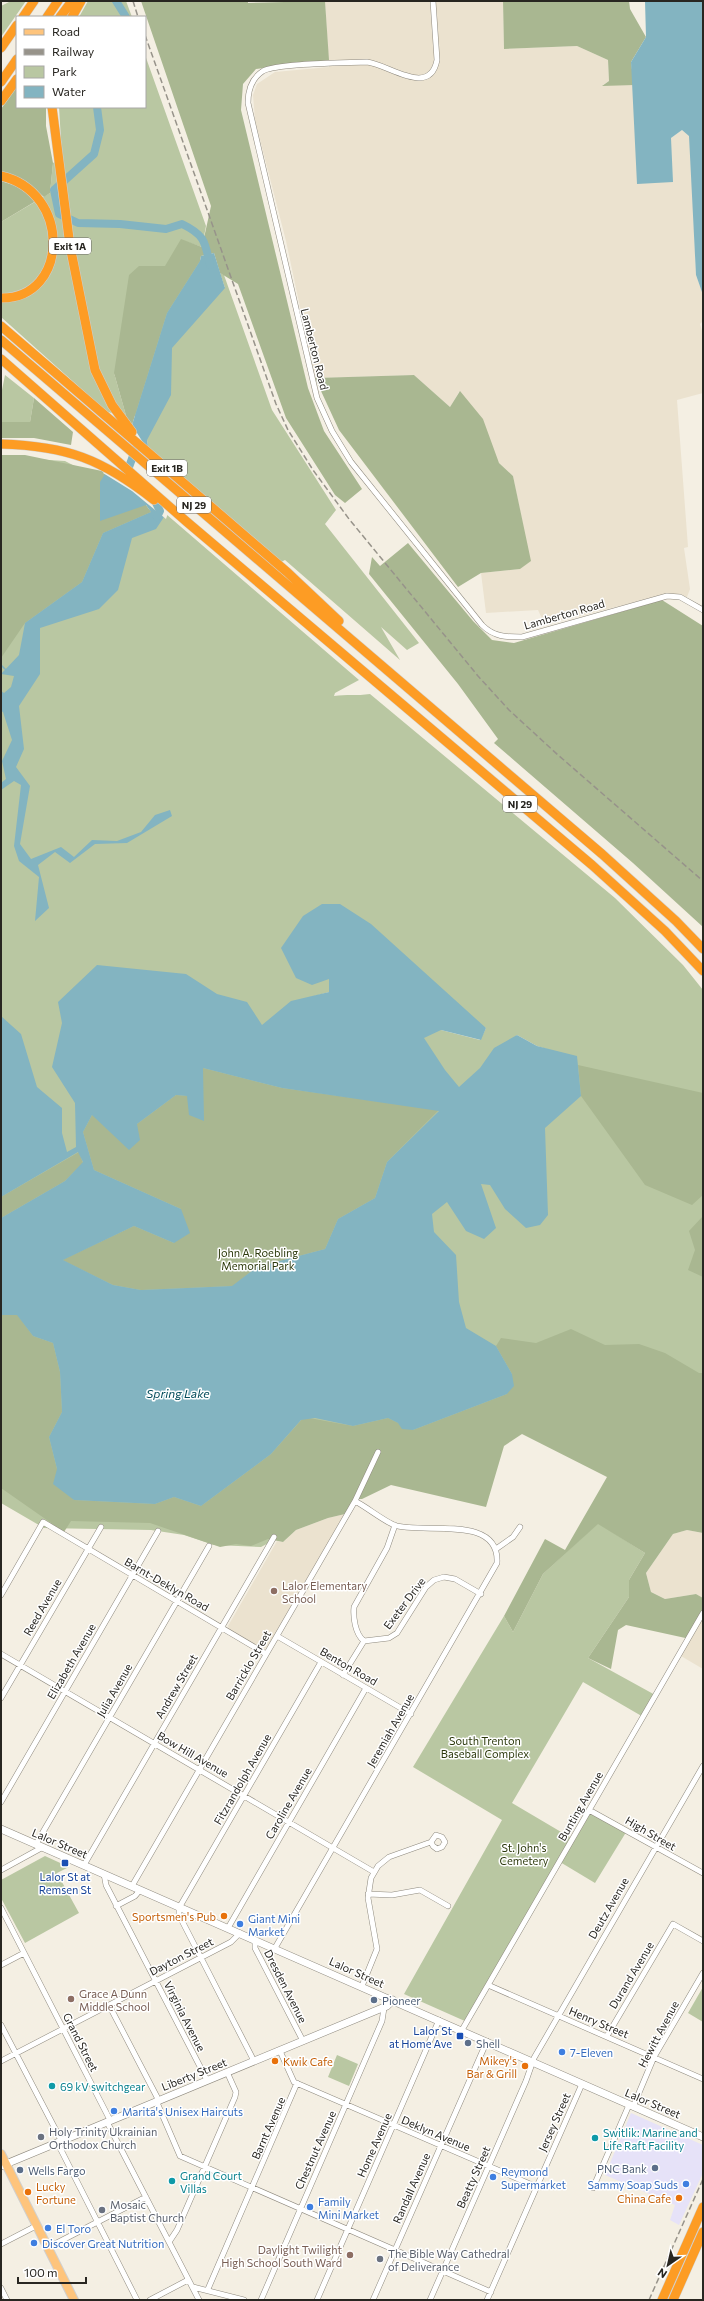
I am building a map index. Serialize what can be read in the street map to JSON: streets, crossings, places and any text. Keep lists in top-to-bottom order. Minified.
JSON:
{"streets":{"highway":["Exit 1A","Exit 1B","NJ 29"],"main road":["Lalor Street","Liberty Street"],"street":["Lamberton Road","Barnt-Deklyn Road","Exeter Drive","Reed Avenue","Elizabeth Avenue","Barricklo Street","Benton Road","Andrew Street","Julia Avenue","Jeremiah Avenue","Bow Hill Avenue","Fitzrandolph Avenue","Caroline Avenue","Bunting Avenue","High Street","Deutz Avenue","Dayton Street","Durand Avenue","Dresden Avenue","Virginia Avenue","Henry Street","Hewitt Avenue","Grand Street","Jersey Street","Barnt Avenue","Deklyn Avenue","Home Avenue","Chestnut Avenue","Beatty Street","Randall Avenue"]},"crossings":[["Exit 1A","Exit 1B"],["Exit 1B","NJ 29"],["Barnt-Deklyn Road","Reed Avenue"],["Barnt-Deklyn Road","Elizabeth Avenue"],["Barnt-Deklyn Road","Barricklo Street"],["Barnt-Deklyn Road","Andrew Street"],["Barnt-Deklyn Road","Julia Avenue"],["Exeter Drive","Jeremiah Avenue"],["Reed Avenue","Bow Hill Avenue"],["Elizabeth Avenue","Bow Hill Avenue"],["Barricklo Street","Benton Road"],["Barricklo Street","Bow Hill Avenue"],["Barricklo Street","Lalor Street"],["Benton Road","Jeremiah Avenue"],["Benton Road","Fitzrandolph Avenue"],["Benton Road","Caroline Avenue"],["Andrew Street","Bow Hill Avenue"],["Andrew Street","Lalor Street"],["Julia Avenue","Bow Hill Avenue"],["Julia Avenue","Lalor Street"],["Jeremiah Avenue","Bow Hill Avenue"],["Jeremiah Avenue","Lalor Street"],["Bow Hill Avenue","Fitzrandolph Avenue"],["Bow Hill Avenue","Caroline Avenue"],["Fitzrandolph Avenue","Lalor Street"],["Caroline Avenue","Lalor Street"],["Bunting Avenue","High Street"],["Bunting Avenue","Lalor Street"],["Bunting Avenue","Henry Street"],["High Street","Deutz Avenue"],["Lalor Street","Deutz Avenue"],["Lalor Street","Dayton Street"],["Lalor Street","Dresden Avenue"],["Lalor Street","Virginia Avenue"],["Lalor Street","Hewitt Avenue"],["Lalor Street","Liberty Street"],["Lalor Street","Jersey Street"],["Lalor Street","Home Avenue"],["Lalor Street","Beatty Street"],["Lalor Street","Randall Avenue"],["Deutz Avenue","Henry Street"],["Deutz Avenue","Beatty Street"],["Dayton Street","Virginia Avenue"],["Dayton Street","Grand Street"],["Durand Avenue","Henry Street"],["Dresden Avenue","Liberty Street"],["Virginia Avenue","Liberty Street"],["Henry Street","Hewitt Avenue"],["Grand Street","Liberty Street"],["Liberty Street","Chestnut Avenue"],["Jersey Street","Deklyn Avenue"],["Barnt Avenue","Deklyn Avenue"],["Deklyn Avenue","Home Avenue"],["Deklyn Avenue","Chestnut Avenue"],["Deklyn Avenue","Beatty Street"],["Deklyn Avenue","Randall Avenue"]],"water":["Spring Lake"],"parks":["John A. Roebling Memorial Park","South Trenton Baseball Complex","St. John's Cemetery"],"places":{"other":["Lalor Elementary School","Sportsmen's Pub","Giant Mini Market","Grace A Dunn Middle School","Pioneer","Shell","7-Eleven","Kwik Cafe","Mikey's Bar & Grill","69 kV switchgear","Marita's Unisex Haircuts","Holy Trinity Ukrainian Orthodox Church","Switlik: Marine and Life Raft Facility","PNC Bank","Wells Fargo","Reymond Supermarket","Grand Court Villas","Sammy Soap Suds","Lucky Fortune","China Cafe","Family Mini Market","Mosaic Baptist Church","El Toro","Discover Great Nutrition","Daylight Twilight High School South Ward","The Bible Way Cathedral of Deliverance"],"transit":["Lalor St at Remsen St","Lalor St at Home Ave"]},"legend":["Road","Railway","Park","Water"],"scale_bar":"100 m","north":"bottom left"}
